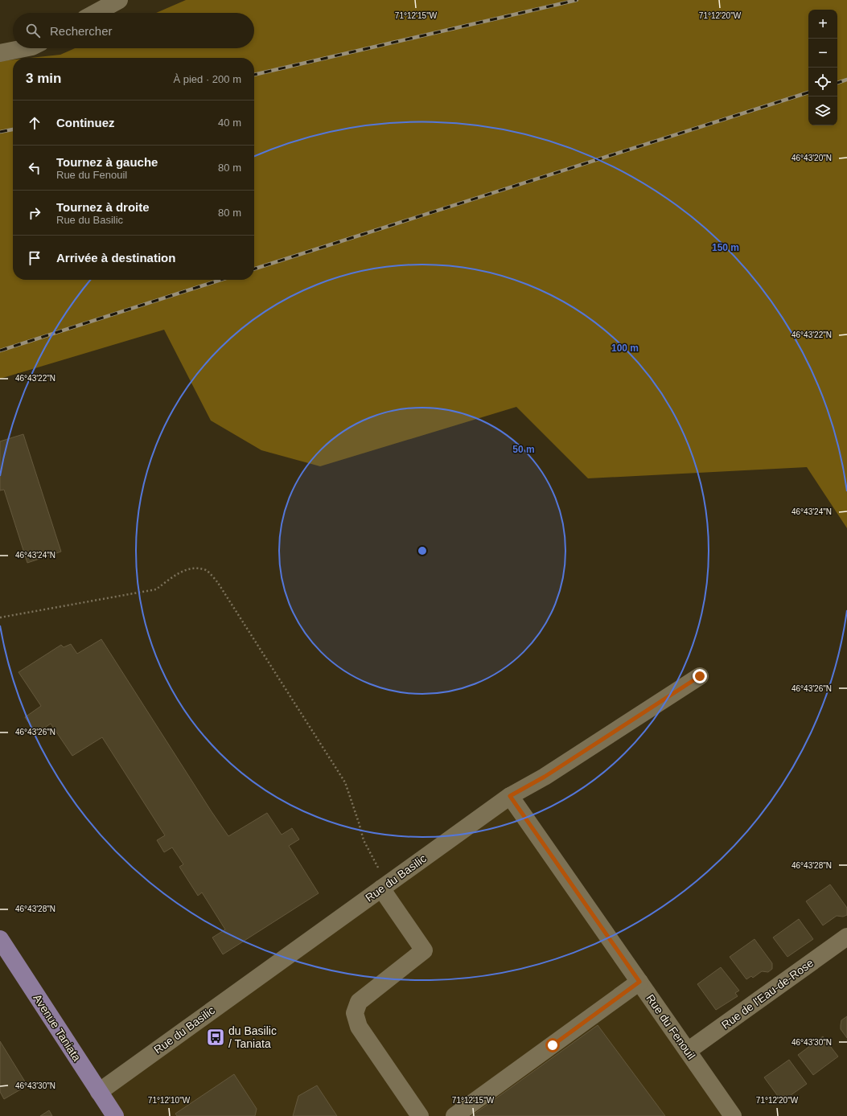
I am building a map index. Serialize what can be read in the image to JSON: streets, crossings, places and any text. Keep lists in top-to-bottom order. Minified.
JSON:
{"streets":{"main road":["Avenue Taniata"],"street":["Rue du Basilic","Rue de l'Eau-de-Rose","Rue du Fenouil"]},"crossings":[["Rue du Basilic","Rue du Fenouil"],["Rue du Basilic","Avenue Taniata"],["Rue de l'Eau-de-Rose","Rue du Fenouil"]],"places":{"bus stop":["du Basilic / Taniata"]},"page":{"map_buttons":["+","−"],"search":"Rechercher","heading":["3 min","À pied · 200 m"],"list":[["Continuez","40 m"],["Tournez à gauche","Rue du Fenouil","80 m"],["Tournez à droite","Rue du Basilic","80 m"],"Arrivée à destination"]},"coordinates":["71°12'15\"W","71°12'20\"W","46°43'20\"N","46°43'22\"N","46°43'24\"N","46°43'26\"N","46°43'28\"N","46°43'30\"N","71°12'10\"W"],"rings":["150 m","100 m","50 m"]}
